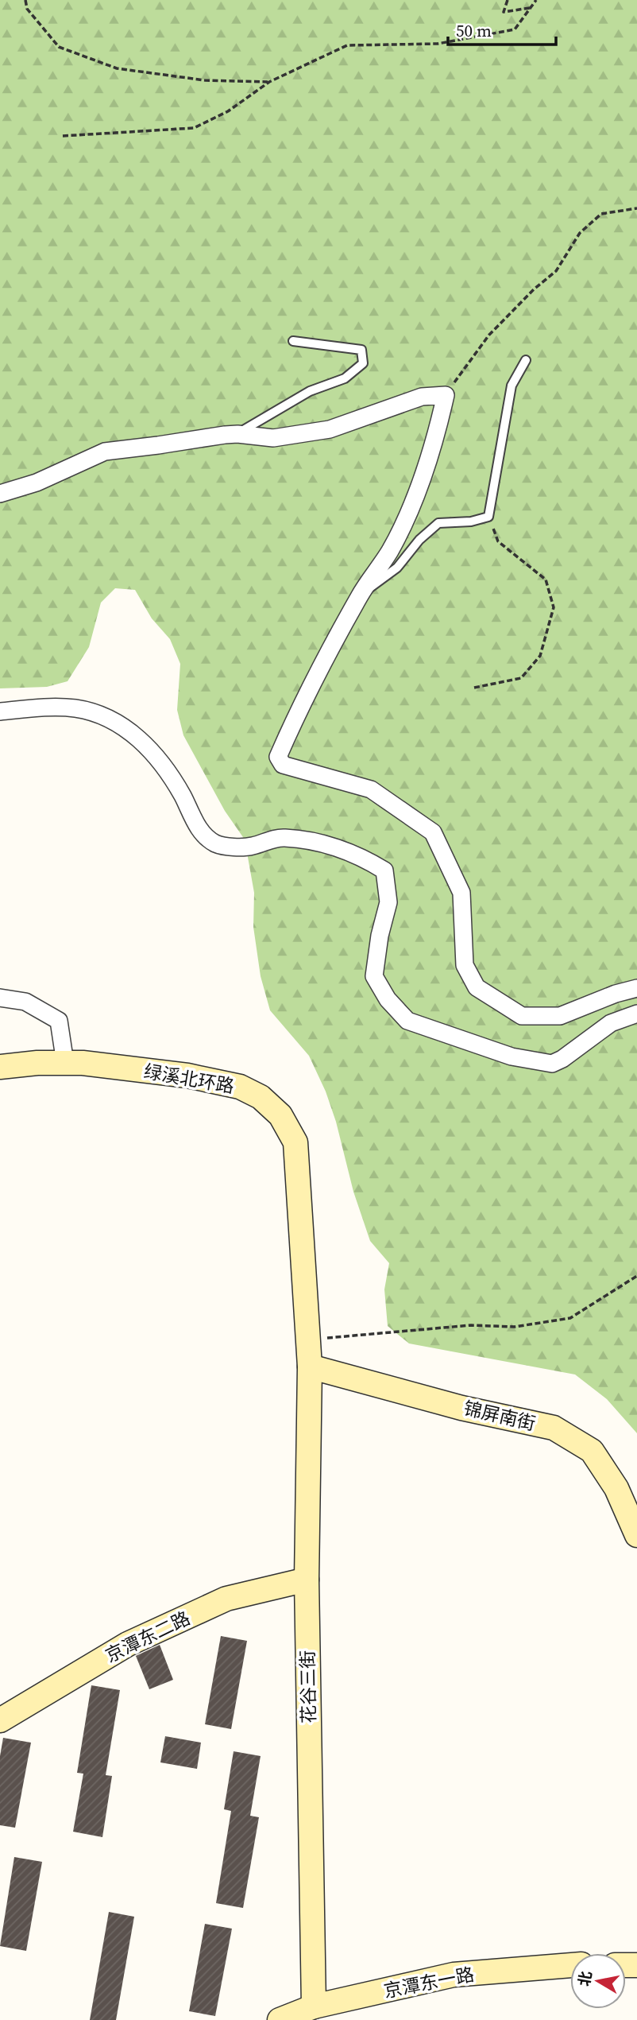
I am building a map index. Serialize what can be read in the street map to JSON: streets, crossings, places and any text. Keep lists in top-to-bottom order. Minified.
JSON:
{"streets":{"street":["绿溪北环路","锦屏南街","京潭东二路","花谷三街","京潭东一路"]},"crossings":[["绿溪北环路","锦屏南街"],["绿溪北环路","花谷三街"],["锦屏南街","花谷三街"],["京潭东二路","花谷三街"],["花谷三街","京潭东一路"]],"scale_bar":"50 m","north":"left"}
